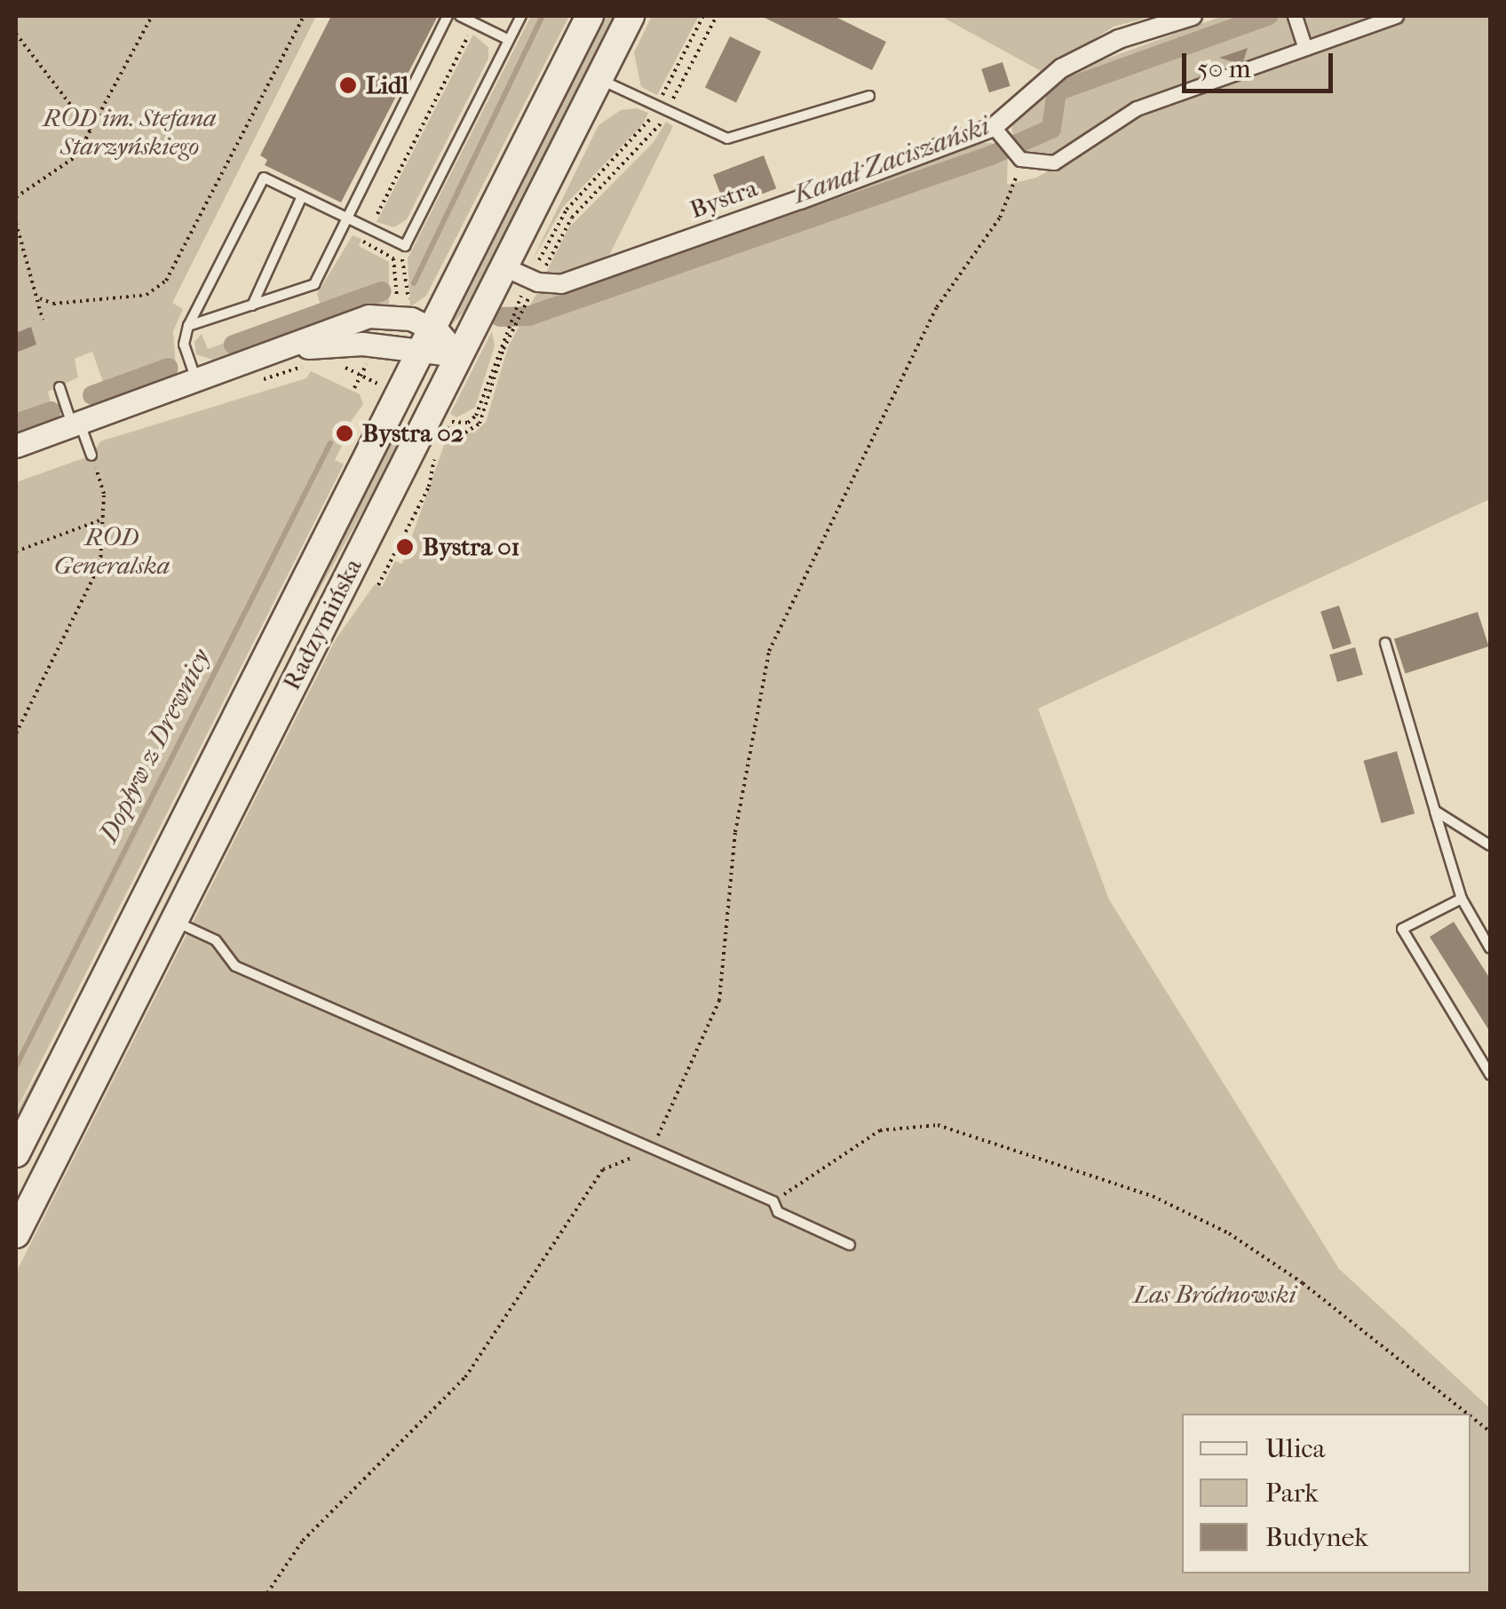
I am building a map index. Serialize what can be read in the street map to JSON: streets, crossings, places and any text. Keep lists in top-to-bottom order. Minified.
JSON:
{"streets":{"main road":["Radzymińska"],"street":["Bystra"]},"water":["Kanał Zaciszański","Dopływ z Drewnicy"],"parks":["ROD im. Stefana Starzyńskiego","ROD Generalska","Las Bródnowski"],"places":["Lidl","Bystra 02","Bystra 01"],"legend":["Ulica","Park","Budynek"],"scale_bar":"50 m"}
